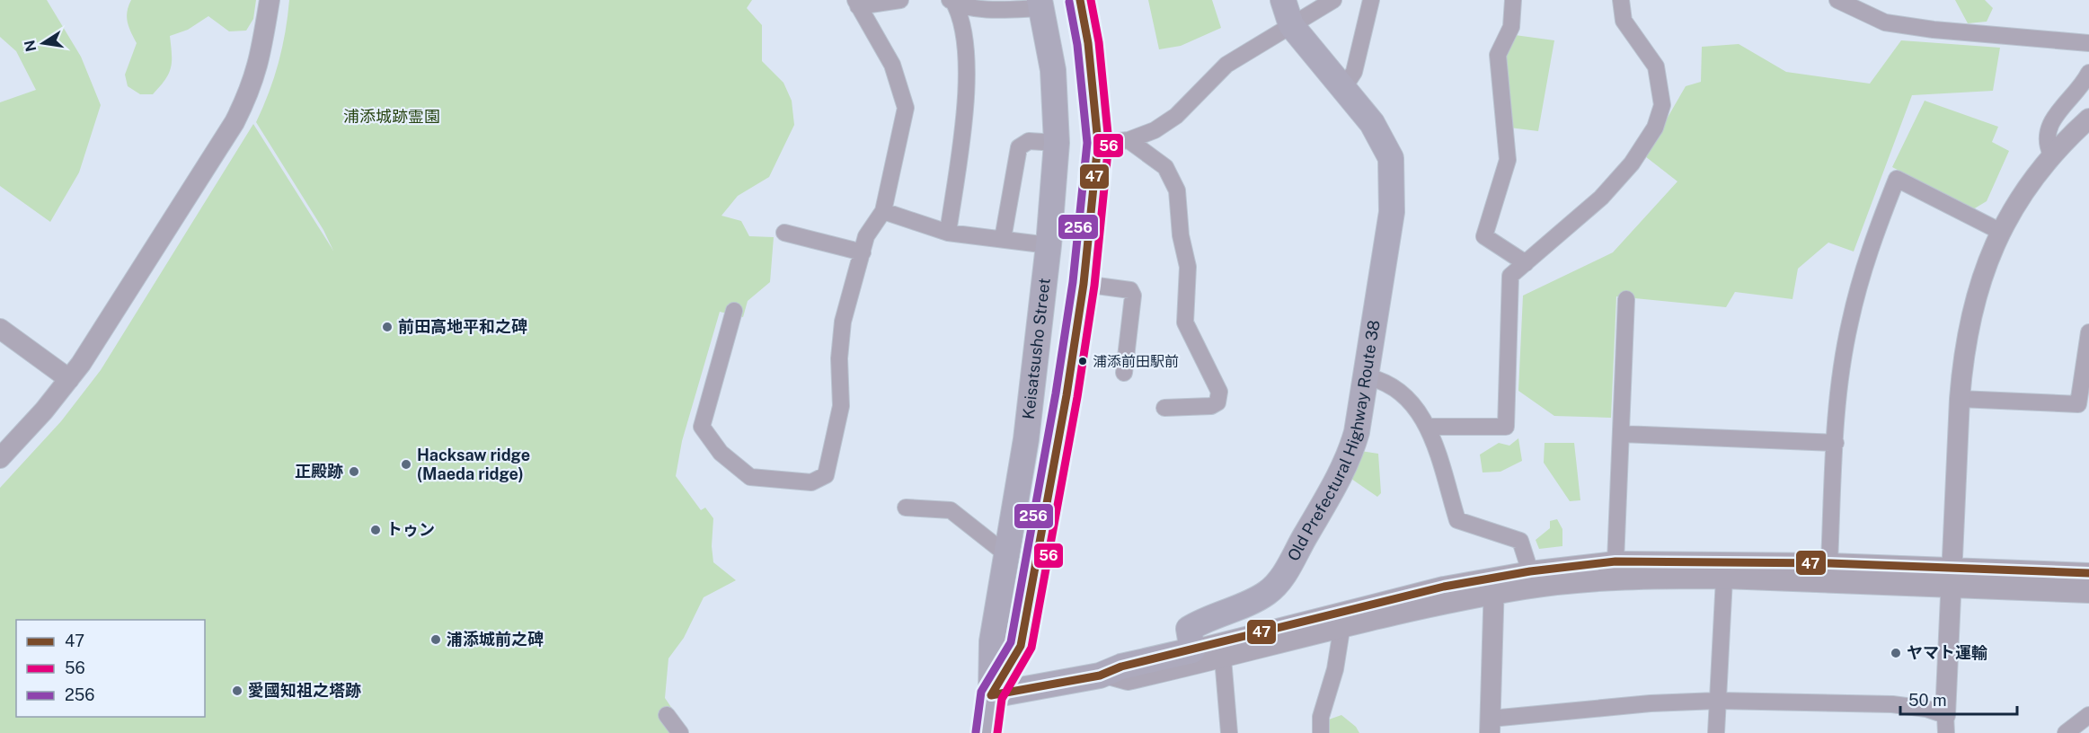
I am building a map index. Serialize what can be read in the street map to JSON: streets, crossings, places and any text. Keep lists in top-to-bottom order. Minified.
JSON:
{"streets":{"main road":["Keisatsusho Street","Old Prefectural Highway Route 38"]},"parks":["浦添城跡霊園"],"places":["前田高地平和之碑","浦添前田駅前","Hacksaw ridge (Maeda ridge)","正殿跡","トゥン","浦添城前之碑","ヤマト運輸","愛國知祖之塔跡"],"lines":["transit line 47","transit line 56","transit line 256"],"legend":["47","56","256"],"scale_bar":"50 m","north":"left"}
